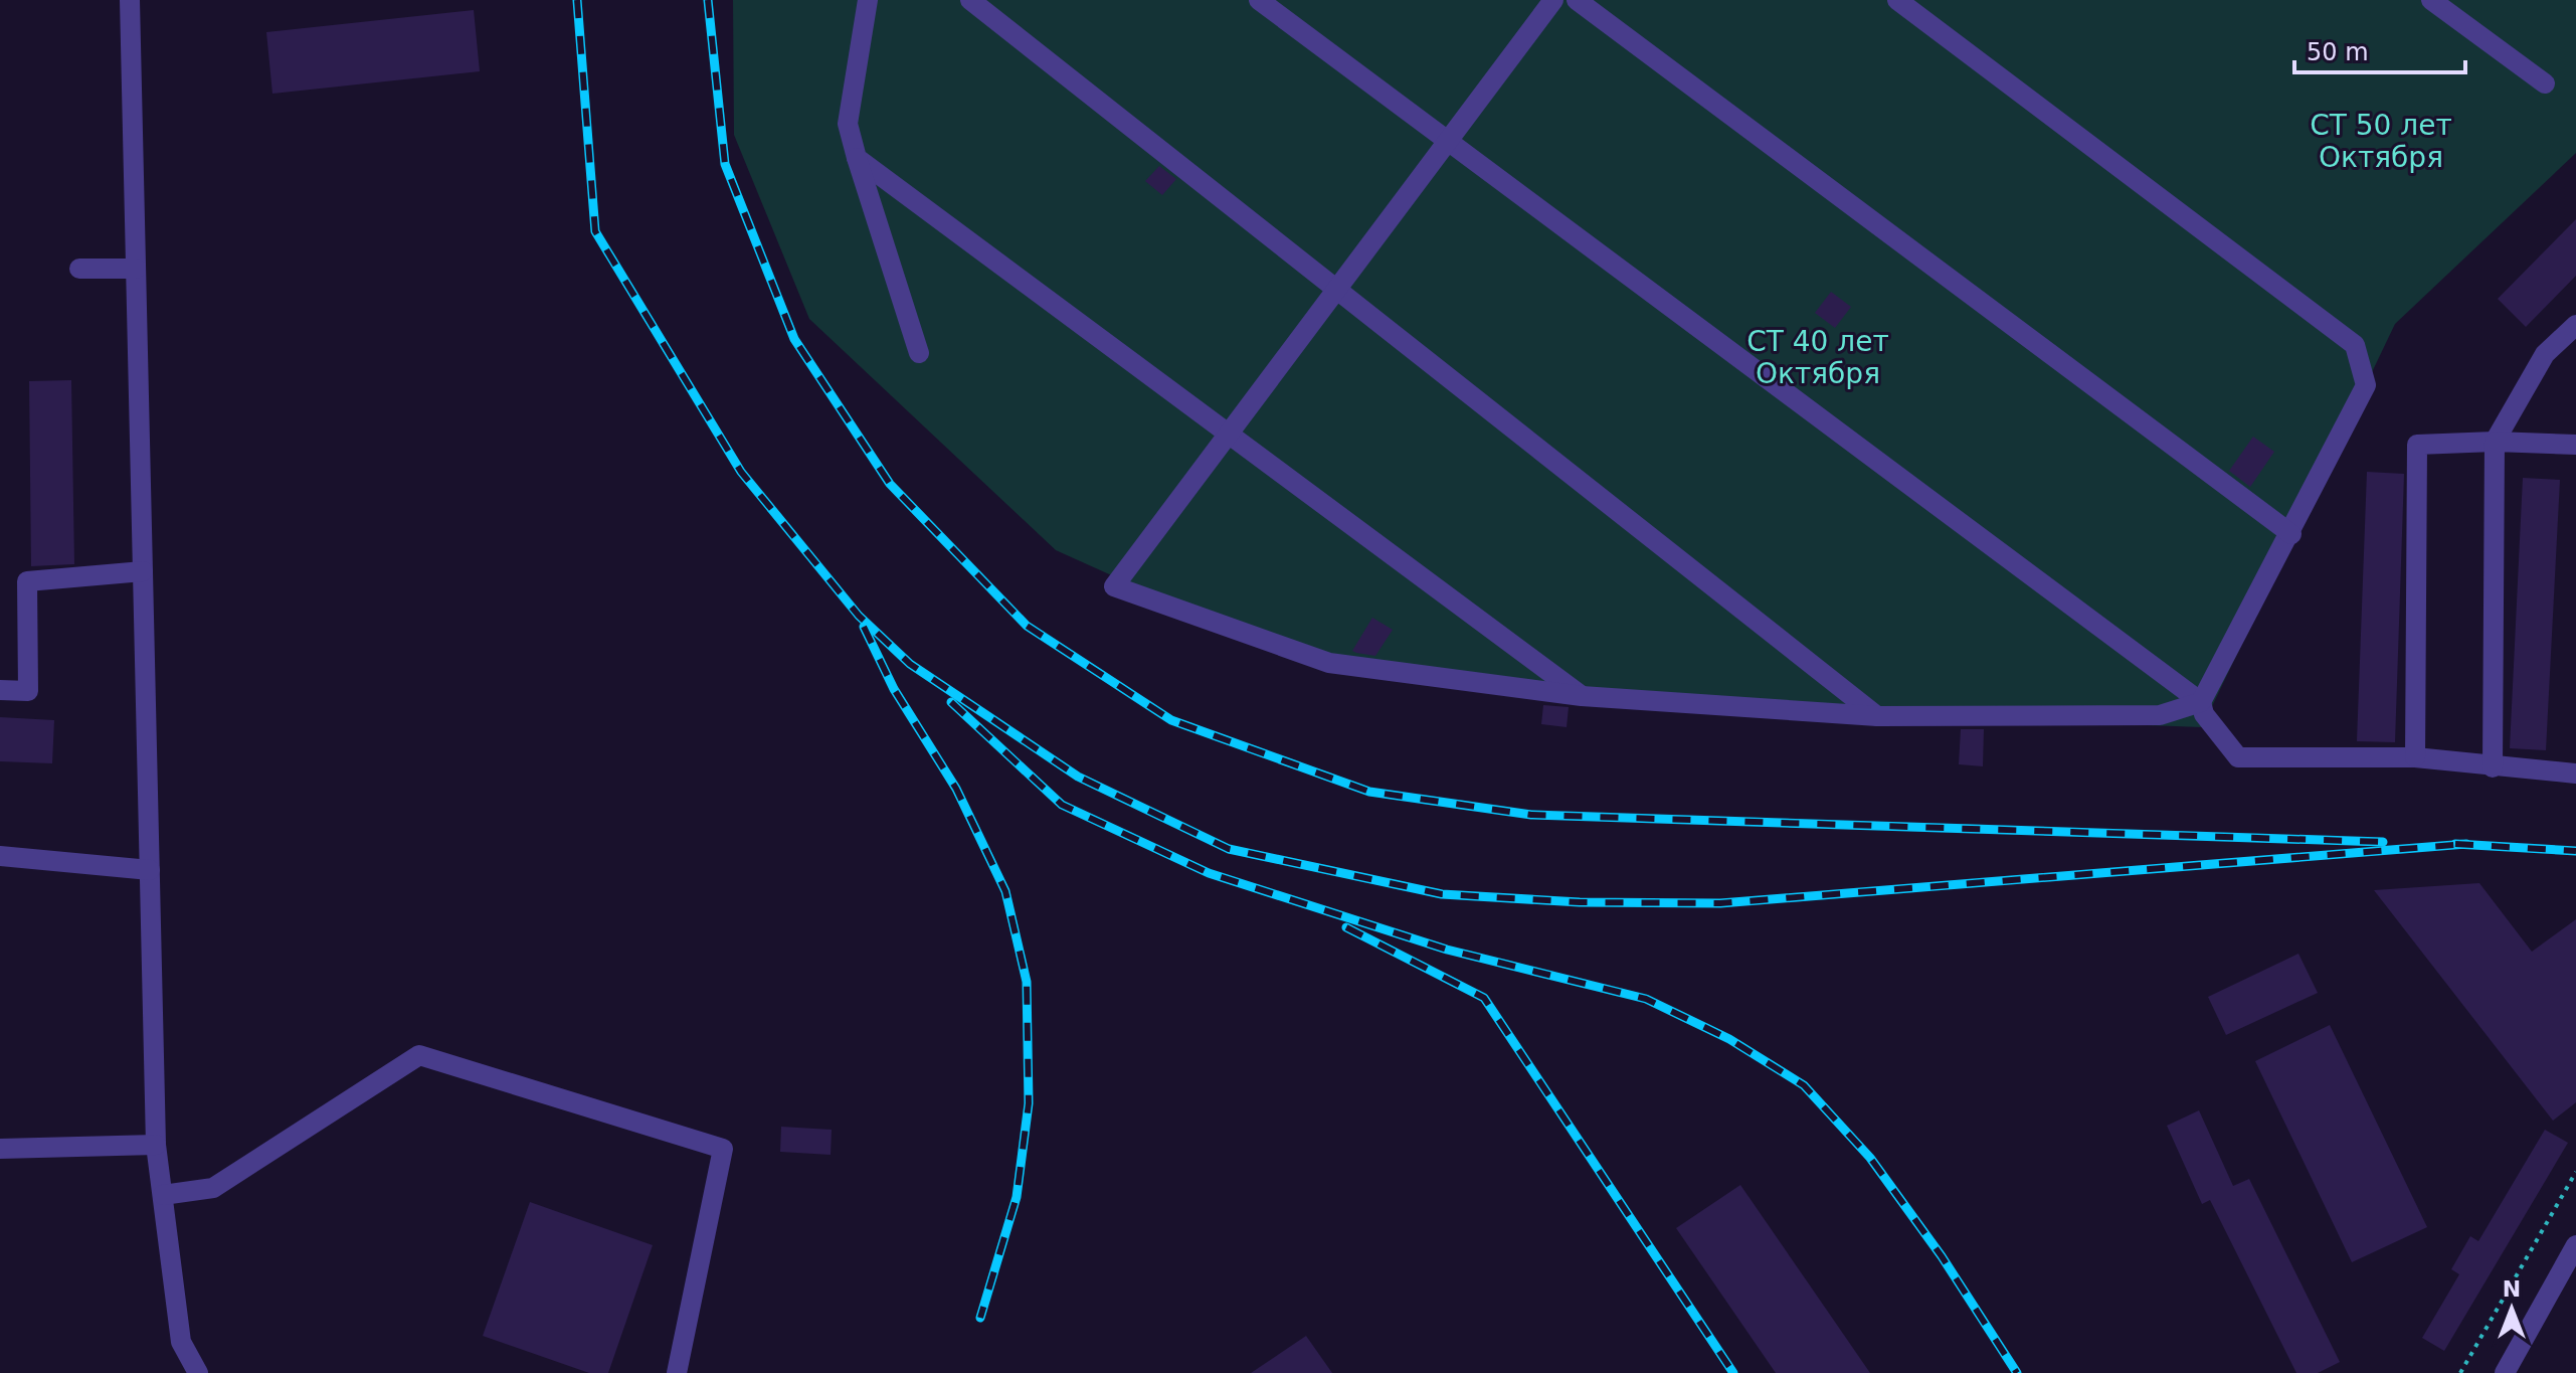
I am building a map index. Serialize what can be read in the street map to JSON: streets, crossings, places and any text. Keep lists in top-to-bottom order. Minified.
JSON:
{"parks":["СТ 50 лет Октября","СТ 40 лет Октября"],"scale_bar":"50 m","north":"top"}
